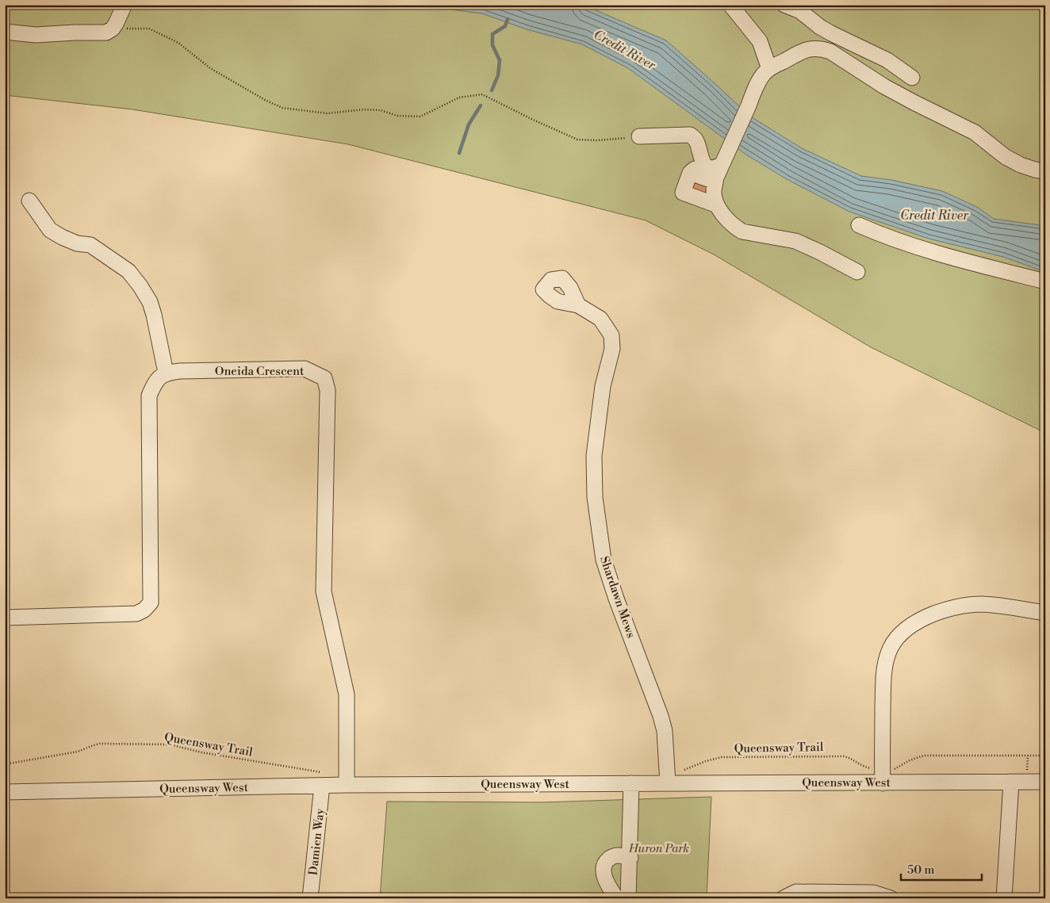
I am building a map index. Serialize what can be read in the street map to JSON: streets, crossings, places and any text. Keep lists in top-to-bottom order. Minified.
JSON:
{"streets":{"street":["Oneida Crescent","Shardawn Mews","Queensway West","Damien Way"],"path":["Queensway Trail"]},"crossings":[["Oneida Crescent","Queensway West"],["Shardawn Mews","Queensway West"],["Queensway Trail","Queensway West"],["Queensway Trail","Damien Way"],["Queensway West","Damien Way"]],"water":["Credit River"],"parks":["Huron Park"],"scale_bar":"50 m"}
